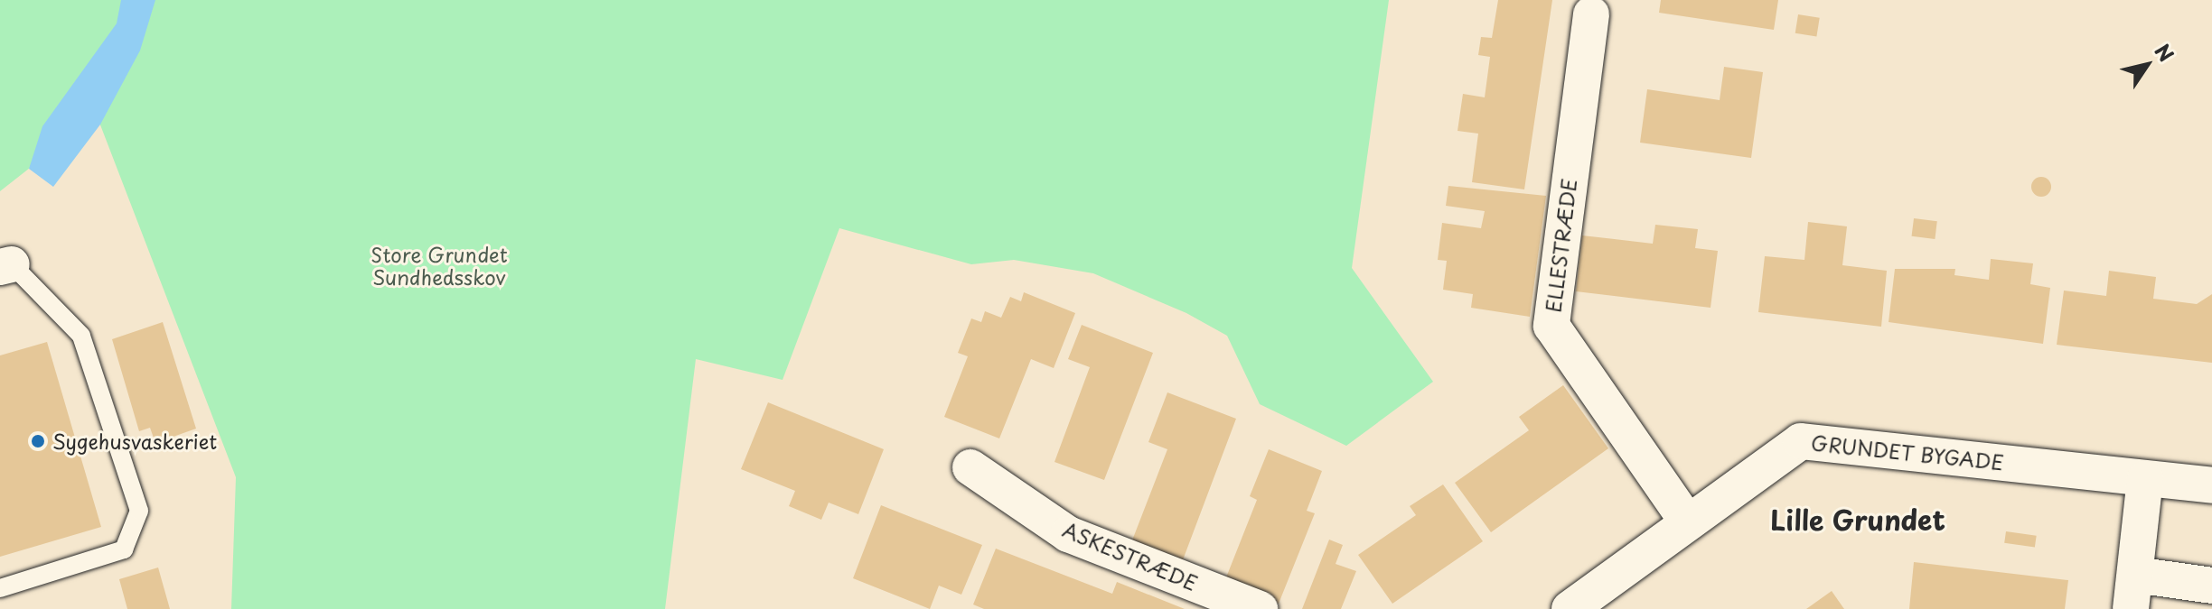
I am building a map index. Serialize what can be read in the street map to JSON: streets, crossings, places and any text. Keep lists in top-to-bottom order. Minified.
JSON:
{"streets":{"street":["ELLESTRÆDE","GRUNDET BYGADE","ASKESTRÆDE"]},"crossings":[["ELLESTRÆDE","GRUNDET BYGADE"]],"districts":["Lille Grundet"],"parks":["Store Grundet Sundhedsskov"],"places":["Sygehusvaskeriet"],"north":"top right"}
